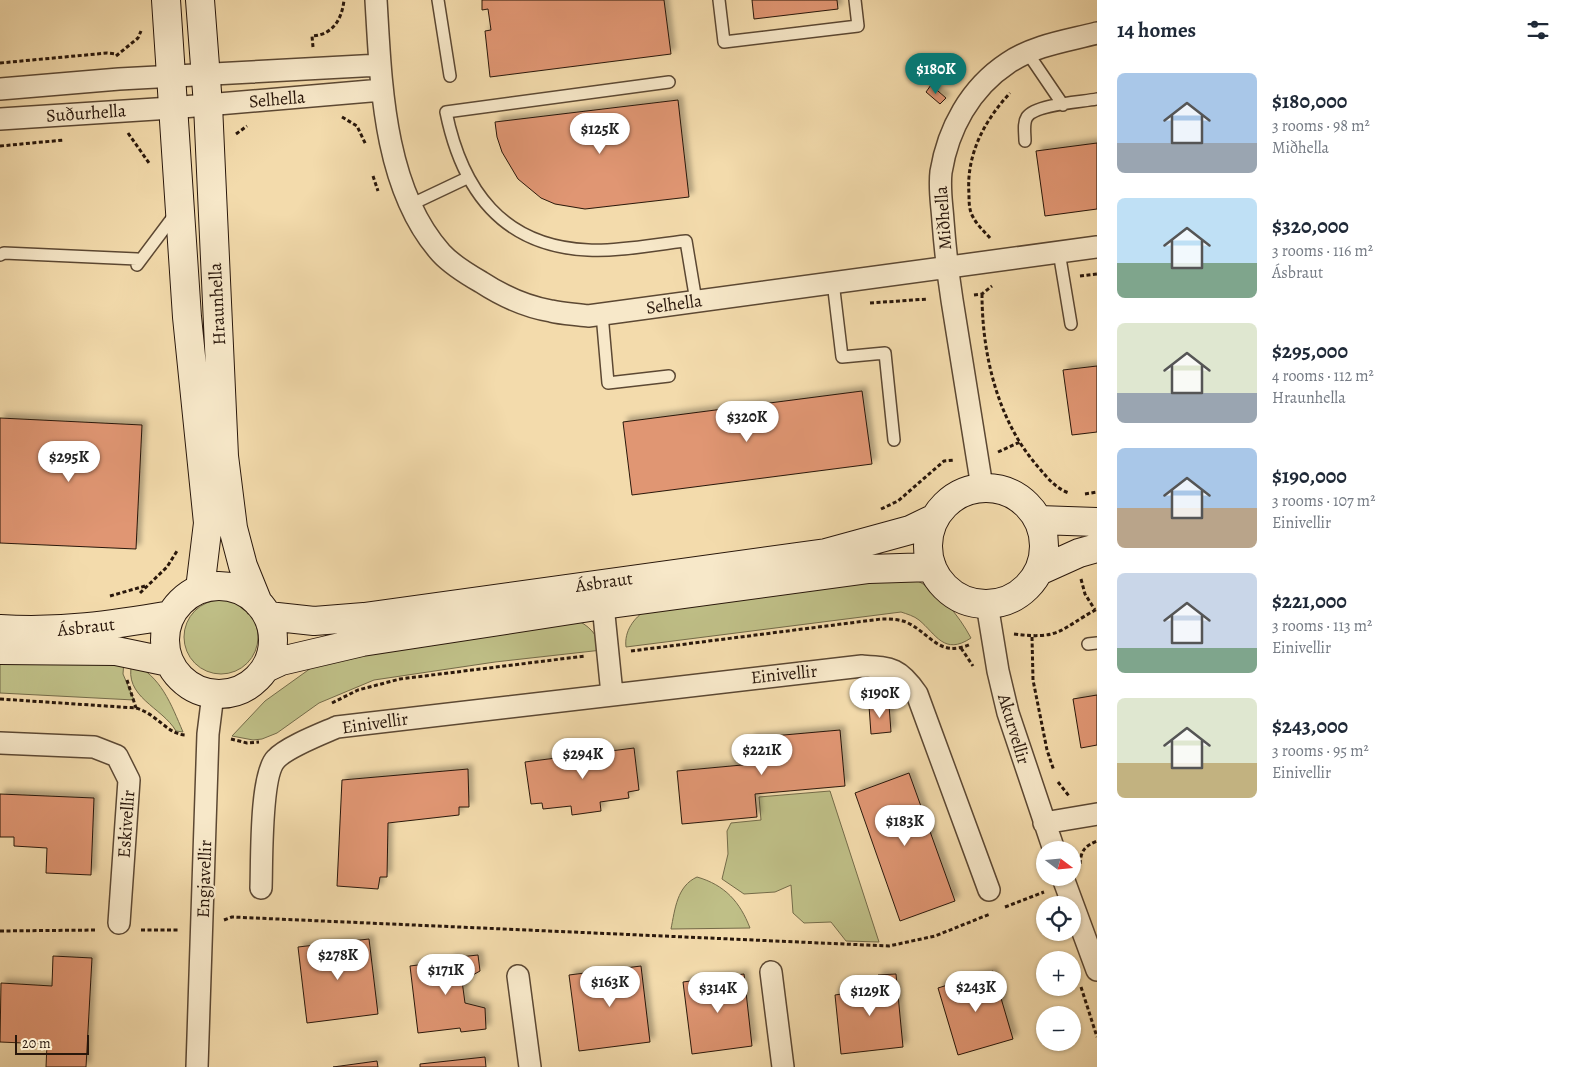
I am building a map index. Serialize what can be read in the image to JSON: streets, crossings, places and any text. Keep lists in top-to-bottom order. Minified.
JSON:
{"streets":{"street":["Selhella","Suðurhella","Miðhella","Hraunhella","Ásbraut","Einivellir","Akurvellir","Eskivellir","Engjavellir"]},"crossings":[["Selhella","Suðurhella"],["Selhella","Miðhella"],["Selhella","Hraunhella"],["Suðurhella","Hraunhella"],["Miðhella","Ásbraut"],["Miðhella","Akurvellir"],["Hraunhella","Ásbraut"],["Hraunhella","Engjavellir"],["Ásbraut","Akurvellir"],["Ásbraut","Engjavellir"]],"scale_bar":"20 m","north":"right","page":{"heading":"14 homes","price":["$180K","$125K","$320K","$295K","$190K","$221K","$294K","$183K","$278K","$171K","$163K","$243K","$314K","$129K"],"list":[{"name":"$180,000","note":"3 rooms · 98 m² · Miðhella"},{"name":"$320,000","note":"3 rooms · 116 m² · Ásbraut"},{"name":"$295,000","note":"4 rooms · 112 m² · Hraunhella"},{"name":"$190,000","note":"3 rooms · 107 m² · Einivellir"},{"name":"$221,000","note":"3 rooms · 113 m² · Einivellir"},{"name":"$243,000","note":"3 rooms · 95 m² · Einivellir"}],"map_buttons":["+","−"],"scale":"20 m"}}
